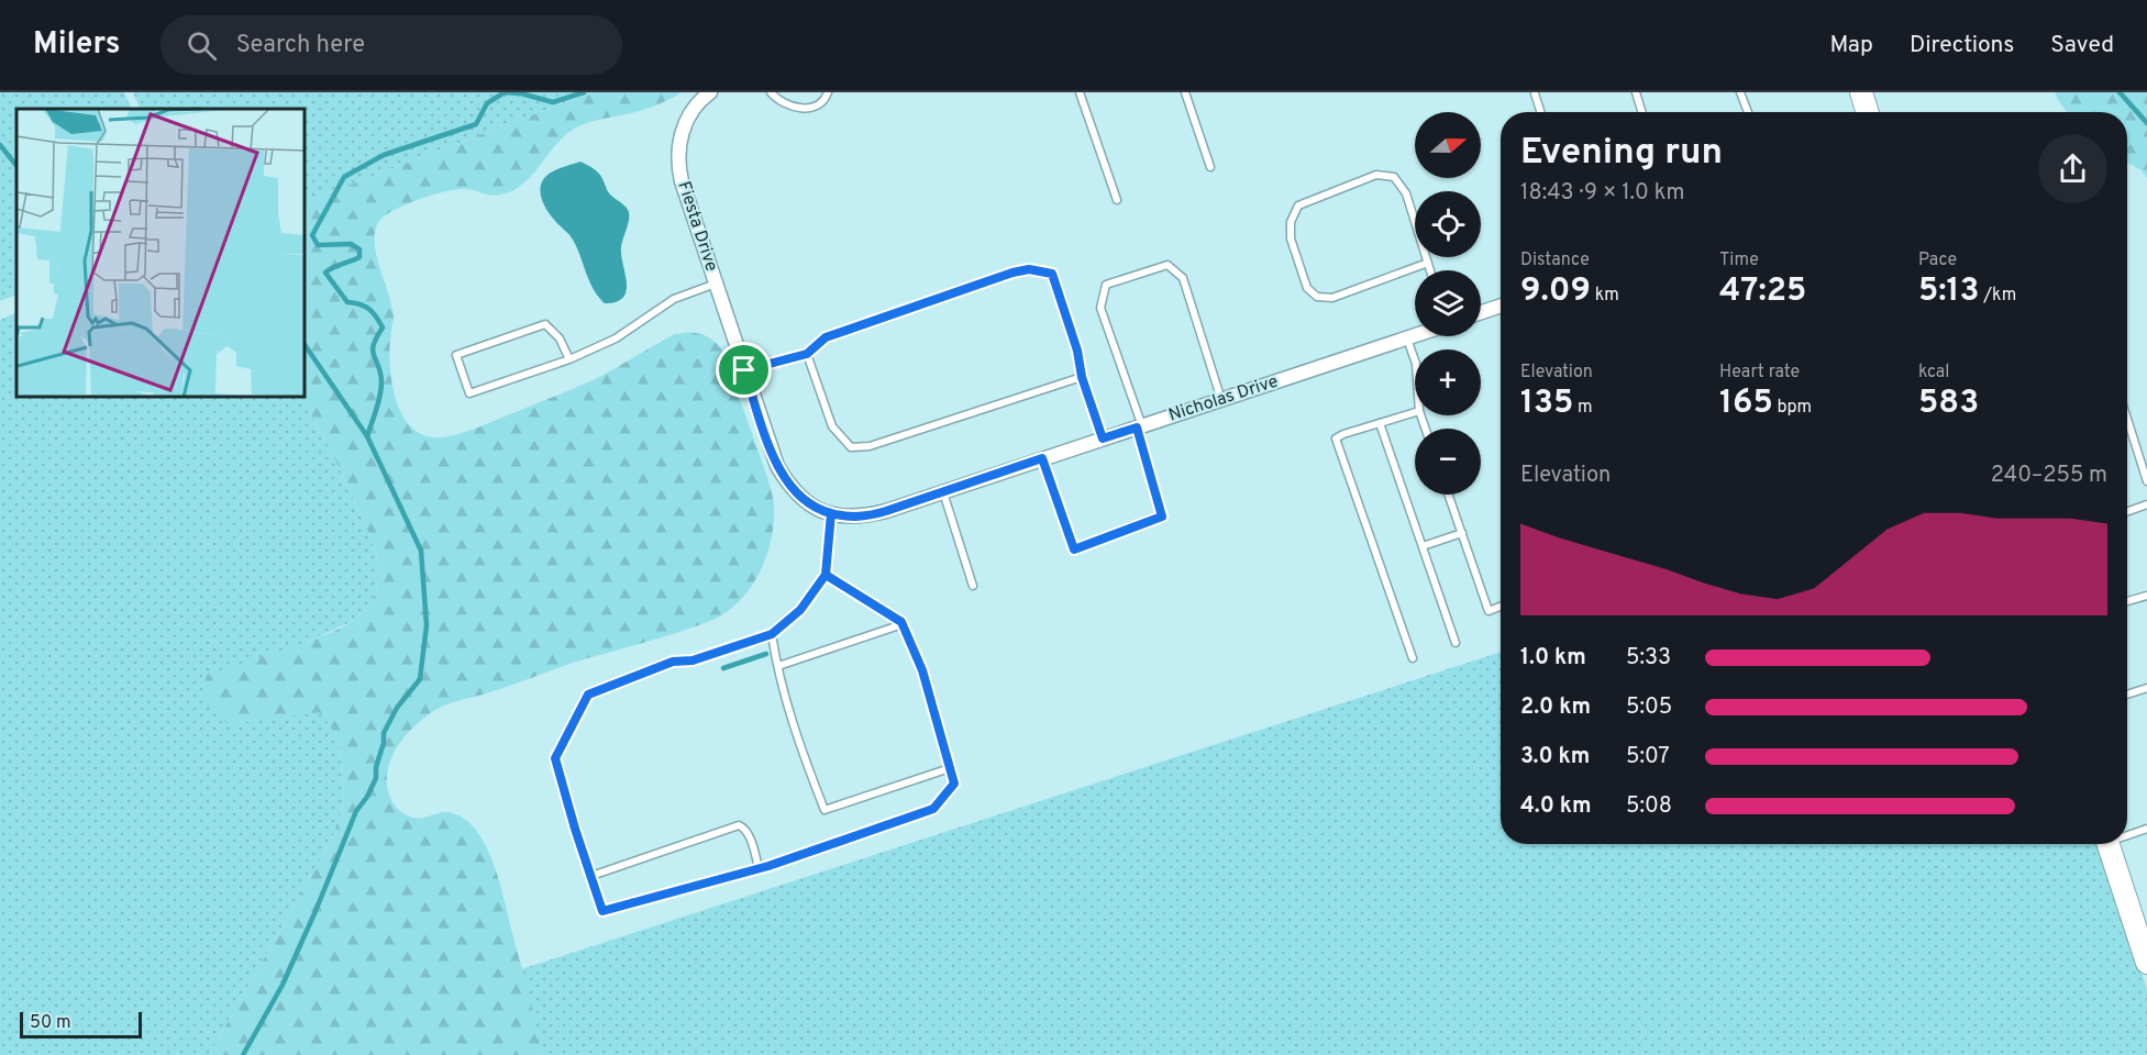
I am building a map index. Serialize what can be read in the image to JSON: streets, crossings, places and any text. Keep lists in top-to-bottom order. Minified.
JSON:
{"streets":{"street":["Fiesta Drive","Nicholas Drive"]},"crossings":[["Fiesta Drive","Nicholas Drive"]],"scale_bar":"50 m","north":"right","page":{"header":"Milers","search":"Search here","nav":["Map","Directions","Saved"],"map_buttons":["+","−"],"heading":["Evening run","18:43 · 9 × 1.0 km"],"stats":[["Distance","9.09 km"],["Time","47:25"],["Pace","5:13 /km"],["Elevation","135 m"],["Heart rate","165 bpm"],["kcal","583"]],"chart":["Elevation","240–255 m"],"list":[{"name":"1.0 km","note":"5:33"},{"name":"2.0 km","note":"5:05"},{"name":"3.0 km","note":"5:07"},{"name":"4.0 km","note":"5:08"}],"scale":"50 m"}}
